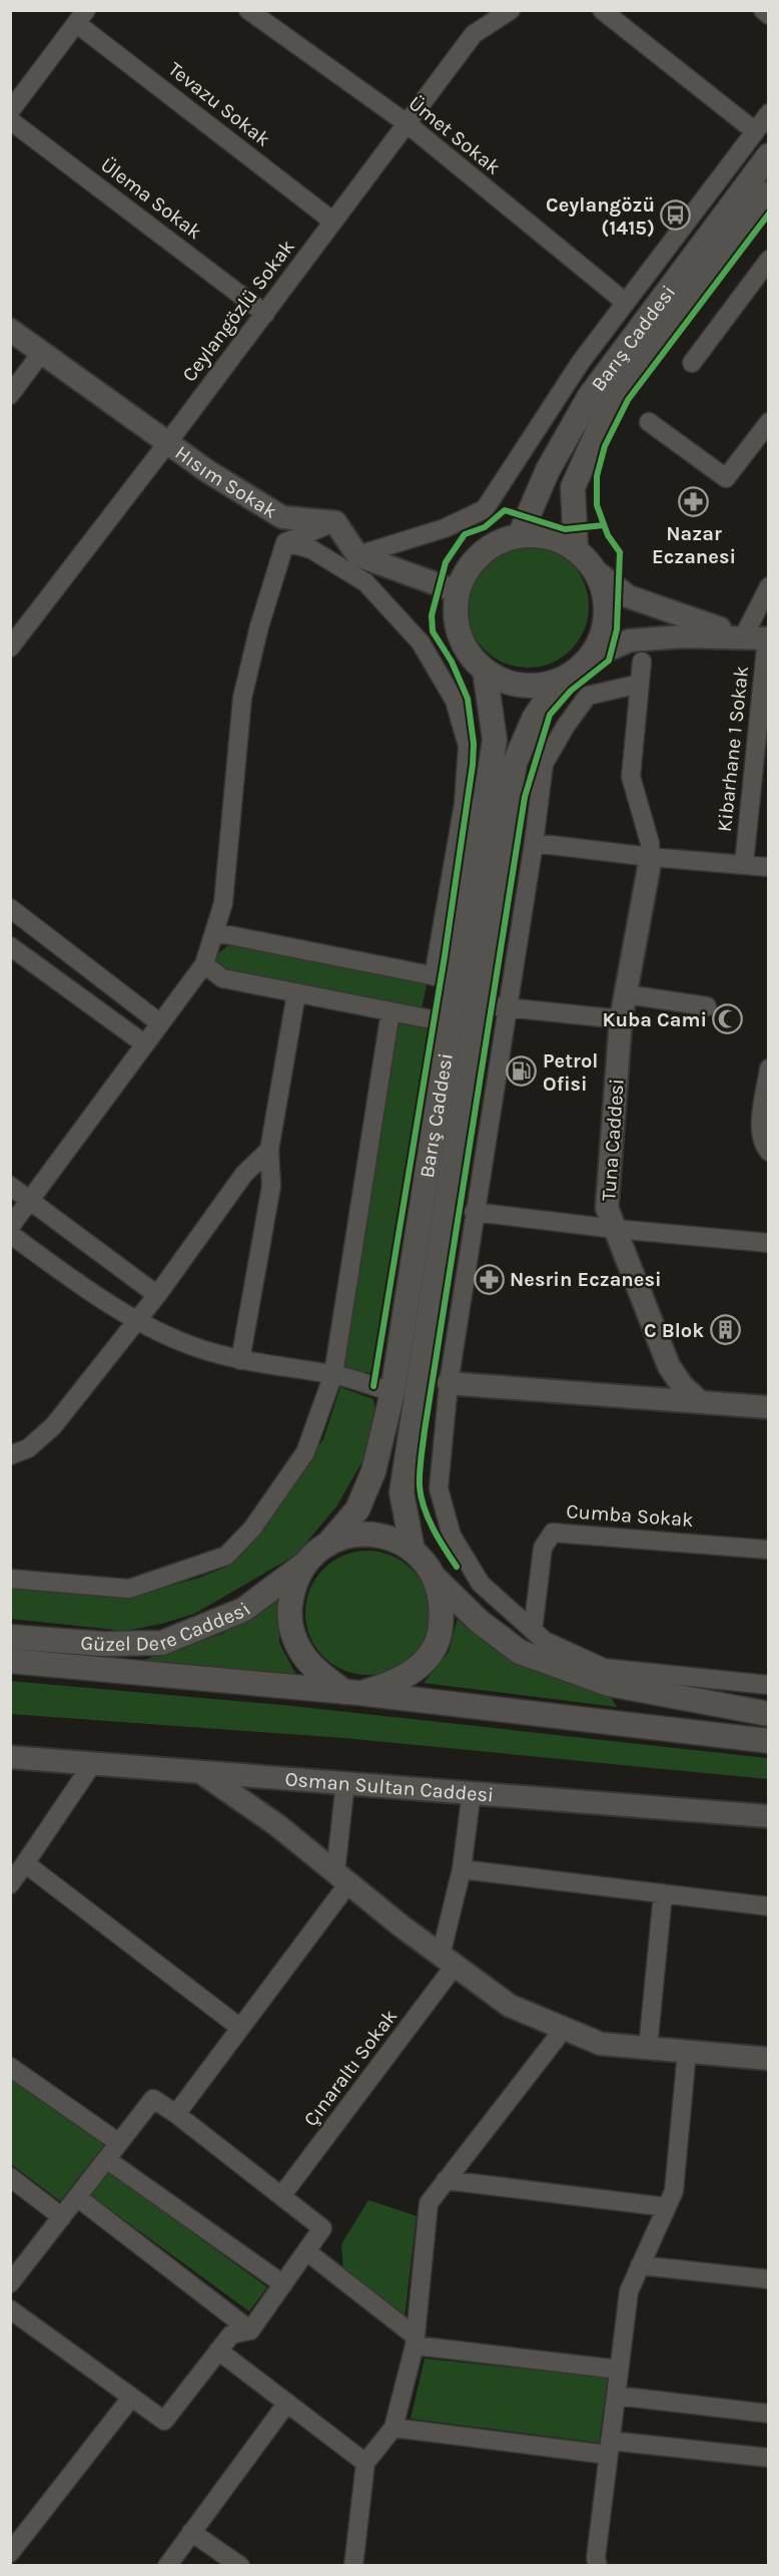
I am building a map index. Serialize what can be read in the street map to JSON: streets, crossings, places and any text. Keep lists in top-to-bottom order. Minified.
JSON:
{"streets":{"main road":["Barış Caddesi","Güzel Dere Caddesi"],"street":["Tevazu Sokak","Ümet Sokak","Ülema Sokak","Ceylangözlü Sokak","Hısım Sokak","Kibarhane 1 Sokak","Tuna Caddesi","Cumba Sokak","Osman Sultan Caddesi","Çınaraltı Sokak"]},"crossings":[["Tevazu Sokak","Ceylangözlü Sokak"],["Ümet Sokak","Ceylangözlü Sokak"],["Ülema Sokak","Ceylangözlü Sokak"],["Ceylangözlü Sokak","Hısım Sokak"],["Barış Caddesi","Güzel Dere Caddesi"]],"places":{"bus stop":["Ceylangözü (1415)"],"pharmacy":["Nazar Eczanesi","Nesrin Eczanesi"],"mosque":["Kuba Cami"],"fuel station":["Petrol Ofisi"],"building":["C Blok"]}}
